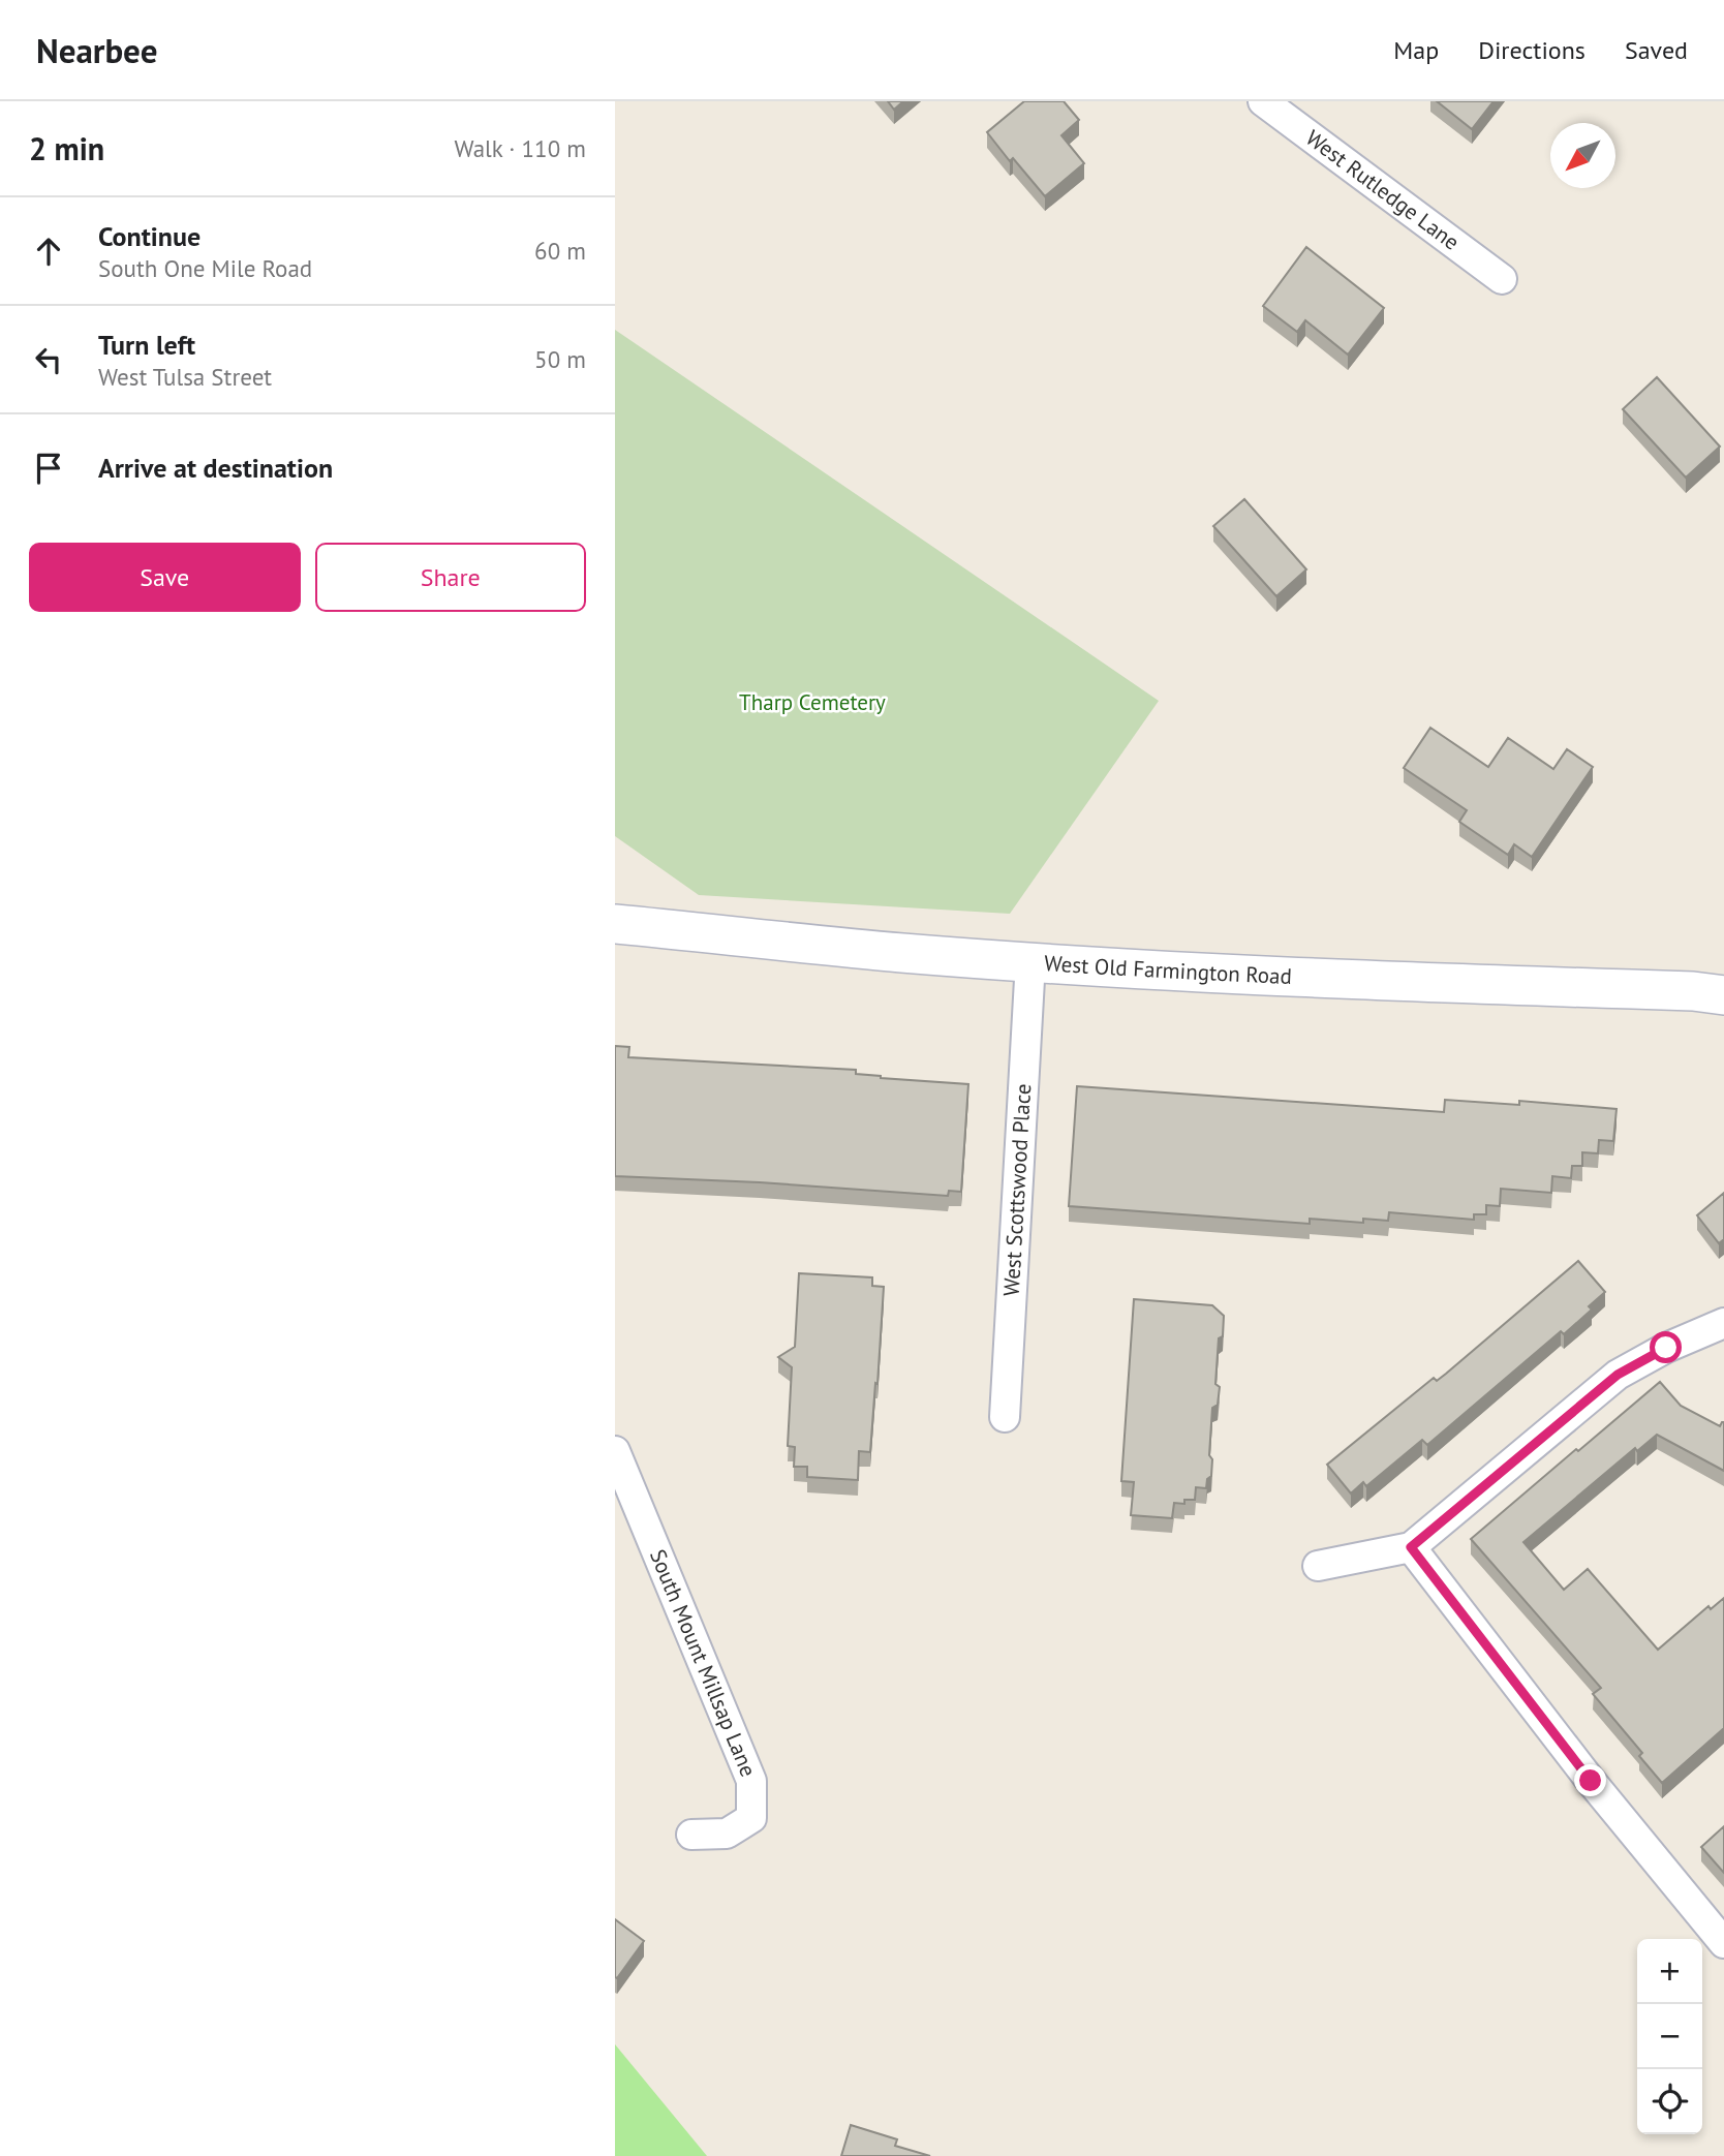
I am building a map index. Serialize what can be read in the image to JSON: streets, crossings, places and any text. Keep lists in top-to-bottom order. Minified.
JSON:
{"streets":{"street":["West Rutledge Lane","West Old Farmington Road","West Scottswood Place","South Mount Millsap Lane"]},"crossings":[["West Old Farmington Road","West Scottswood Place"]],"parks":["Tharp Cemetery"],"north":"bottom left","page":{"header":"Nearbee","nav":["Map","Directions","Saved"],"heading":["2 min","Walk · 110 m"],"list":[["Continue","South One Mile Road","60 m"],["Turn left","West Tulsa Street","50 m"],"Arrive at destination"],"buttons":["Save","Share"],"map_buttons":["+","−"]}}
